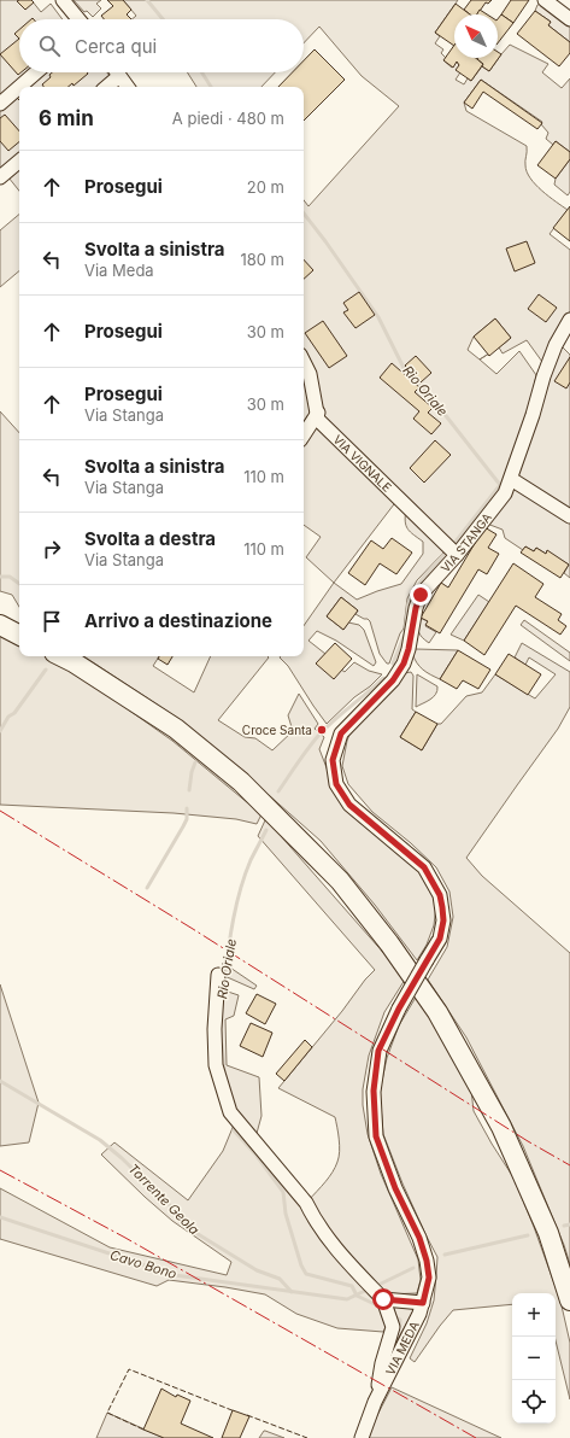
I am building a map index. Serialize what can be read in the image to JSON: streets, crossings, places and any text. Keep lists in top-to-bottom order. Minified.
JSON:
{"streets":{"street":["VIA VIGNALE","VIA STANGA","VIA MEDA"]},"crossings":[["VIA VIGNALE","VIA STANGA"],["VIA STANGA","VIA MEDA"]],"water":["Rio Oriale","Torrente Geola","Cavo Bono"],"places":["Croce Santa"],"north":"top left","page":{"search":"Cerca qui","heading":["6 min","A piedi · 480 m"],"list":[["Prosegui","20 m"],["Svolta a sinistra","Via Meda","180 m"],["Prosegui","30 m"],["Prosegui","Via Stanga","30 m"],["Svolta a sinistra","Via Stanga","110 m"],["Svolta a destra","Via Stanga","110 m"],"Arrivo a destinazione"],"map_buttons":["+","−"]}}
